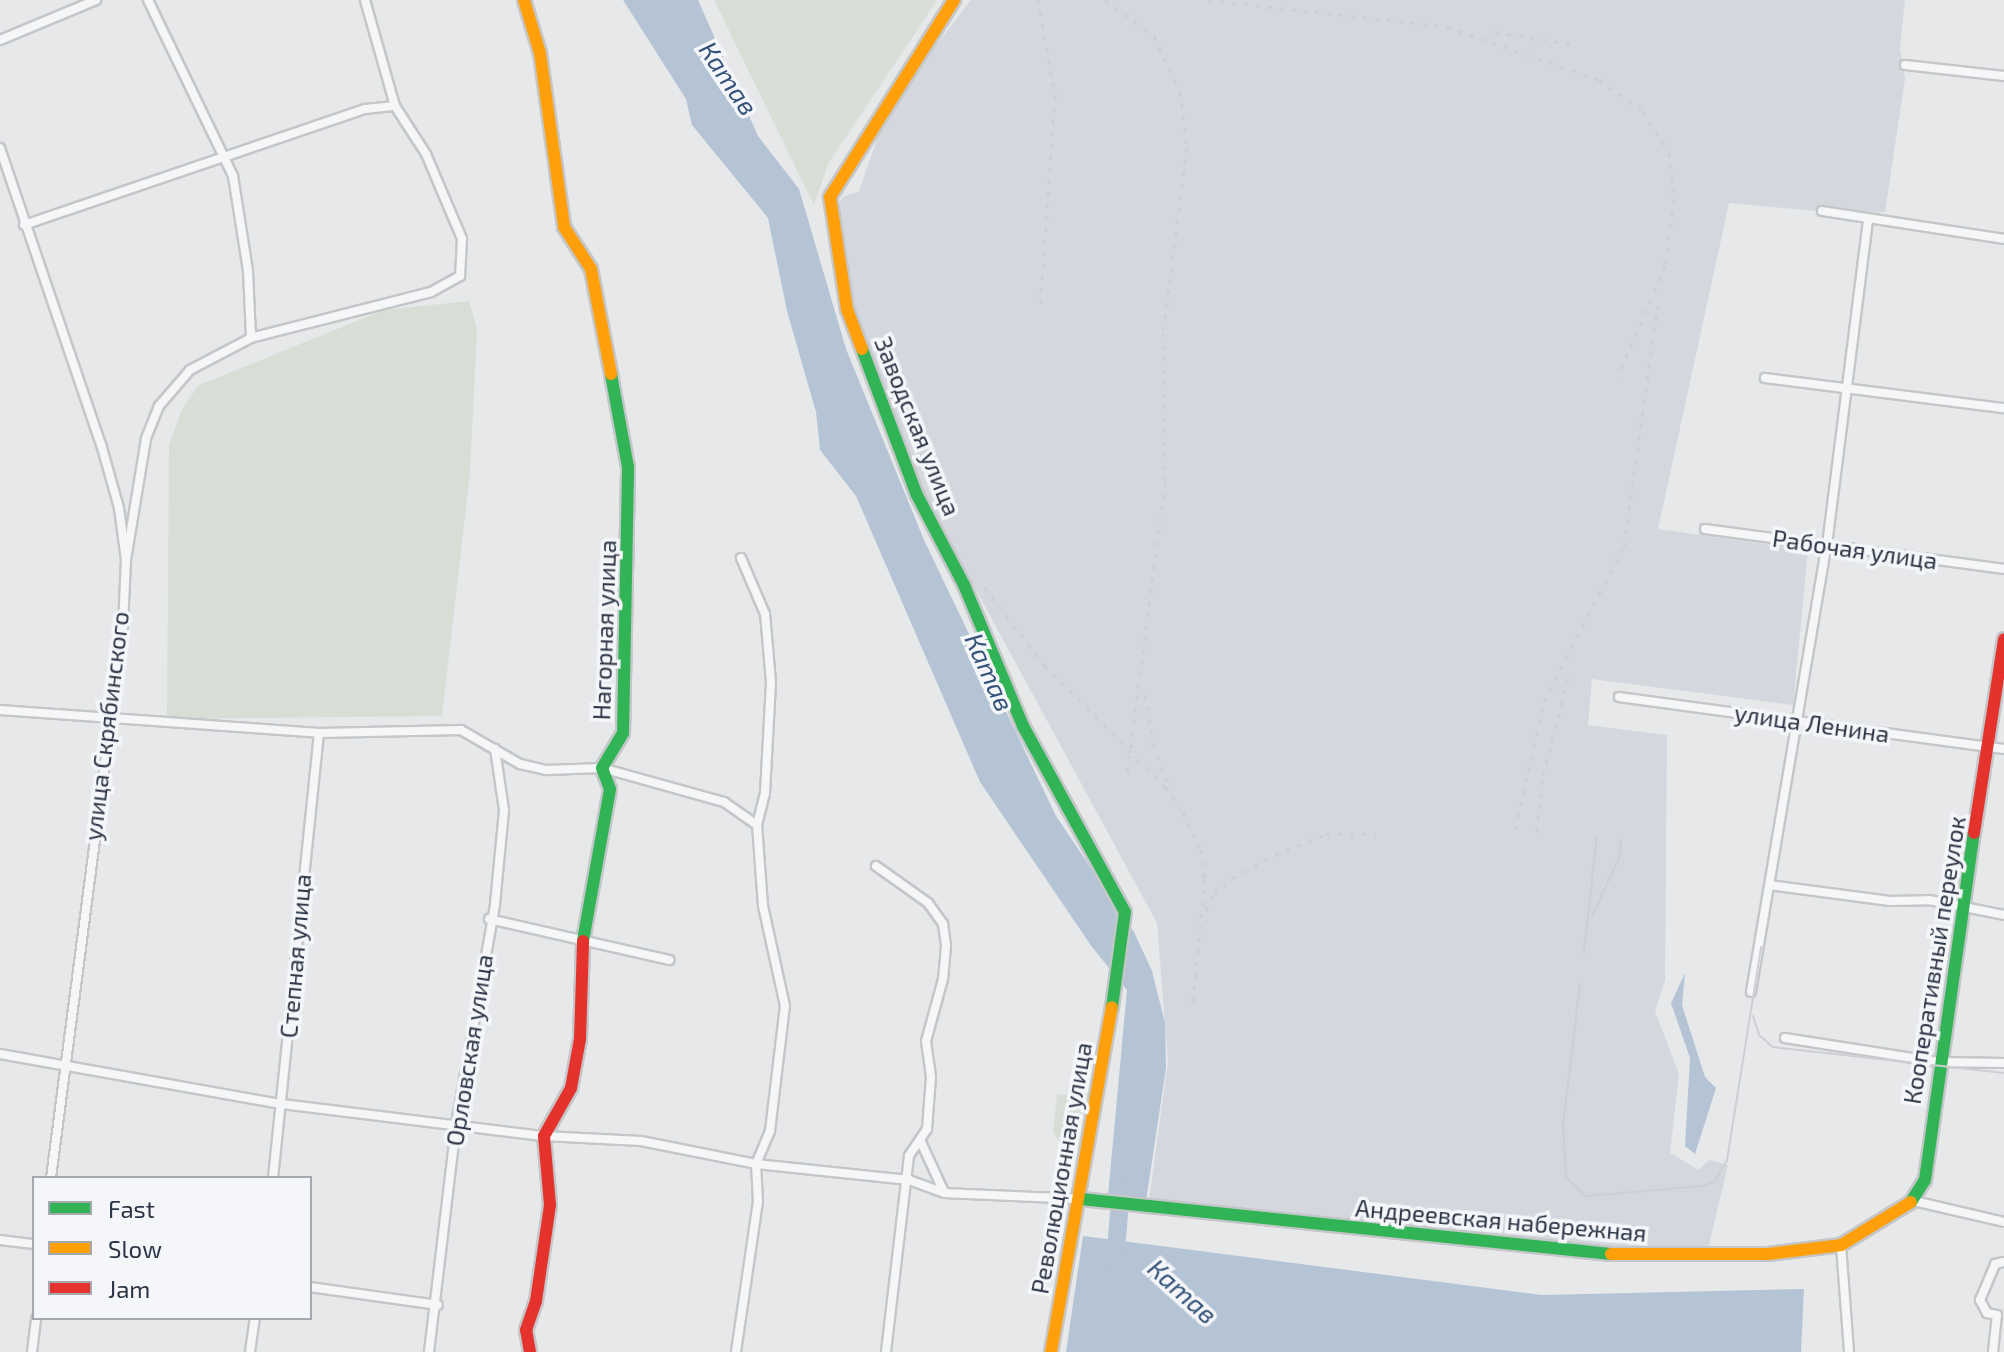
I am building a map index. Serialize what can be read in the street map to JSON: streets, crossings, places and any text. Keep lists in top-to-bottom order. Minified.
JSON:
{"streets":{"street":["Заводская улица","Рабочая улица","Нагорная улица","улица Ленина","улица Скрябинского","Степная улица","Кооперативный переулок","Орловская улица","Революционная улица","Андреевская набережная"]},"crossings":[["Заводская улица","Революционная улица"],["улица Ленина","Кооперативный переулок"],["Революционная улица","Андреевская набережная"]],"water":["Катав"],"legend":["Fast","Slow","Jam"]}
